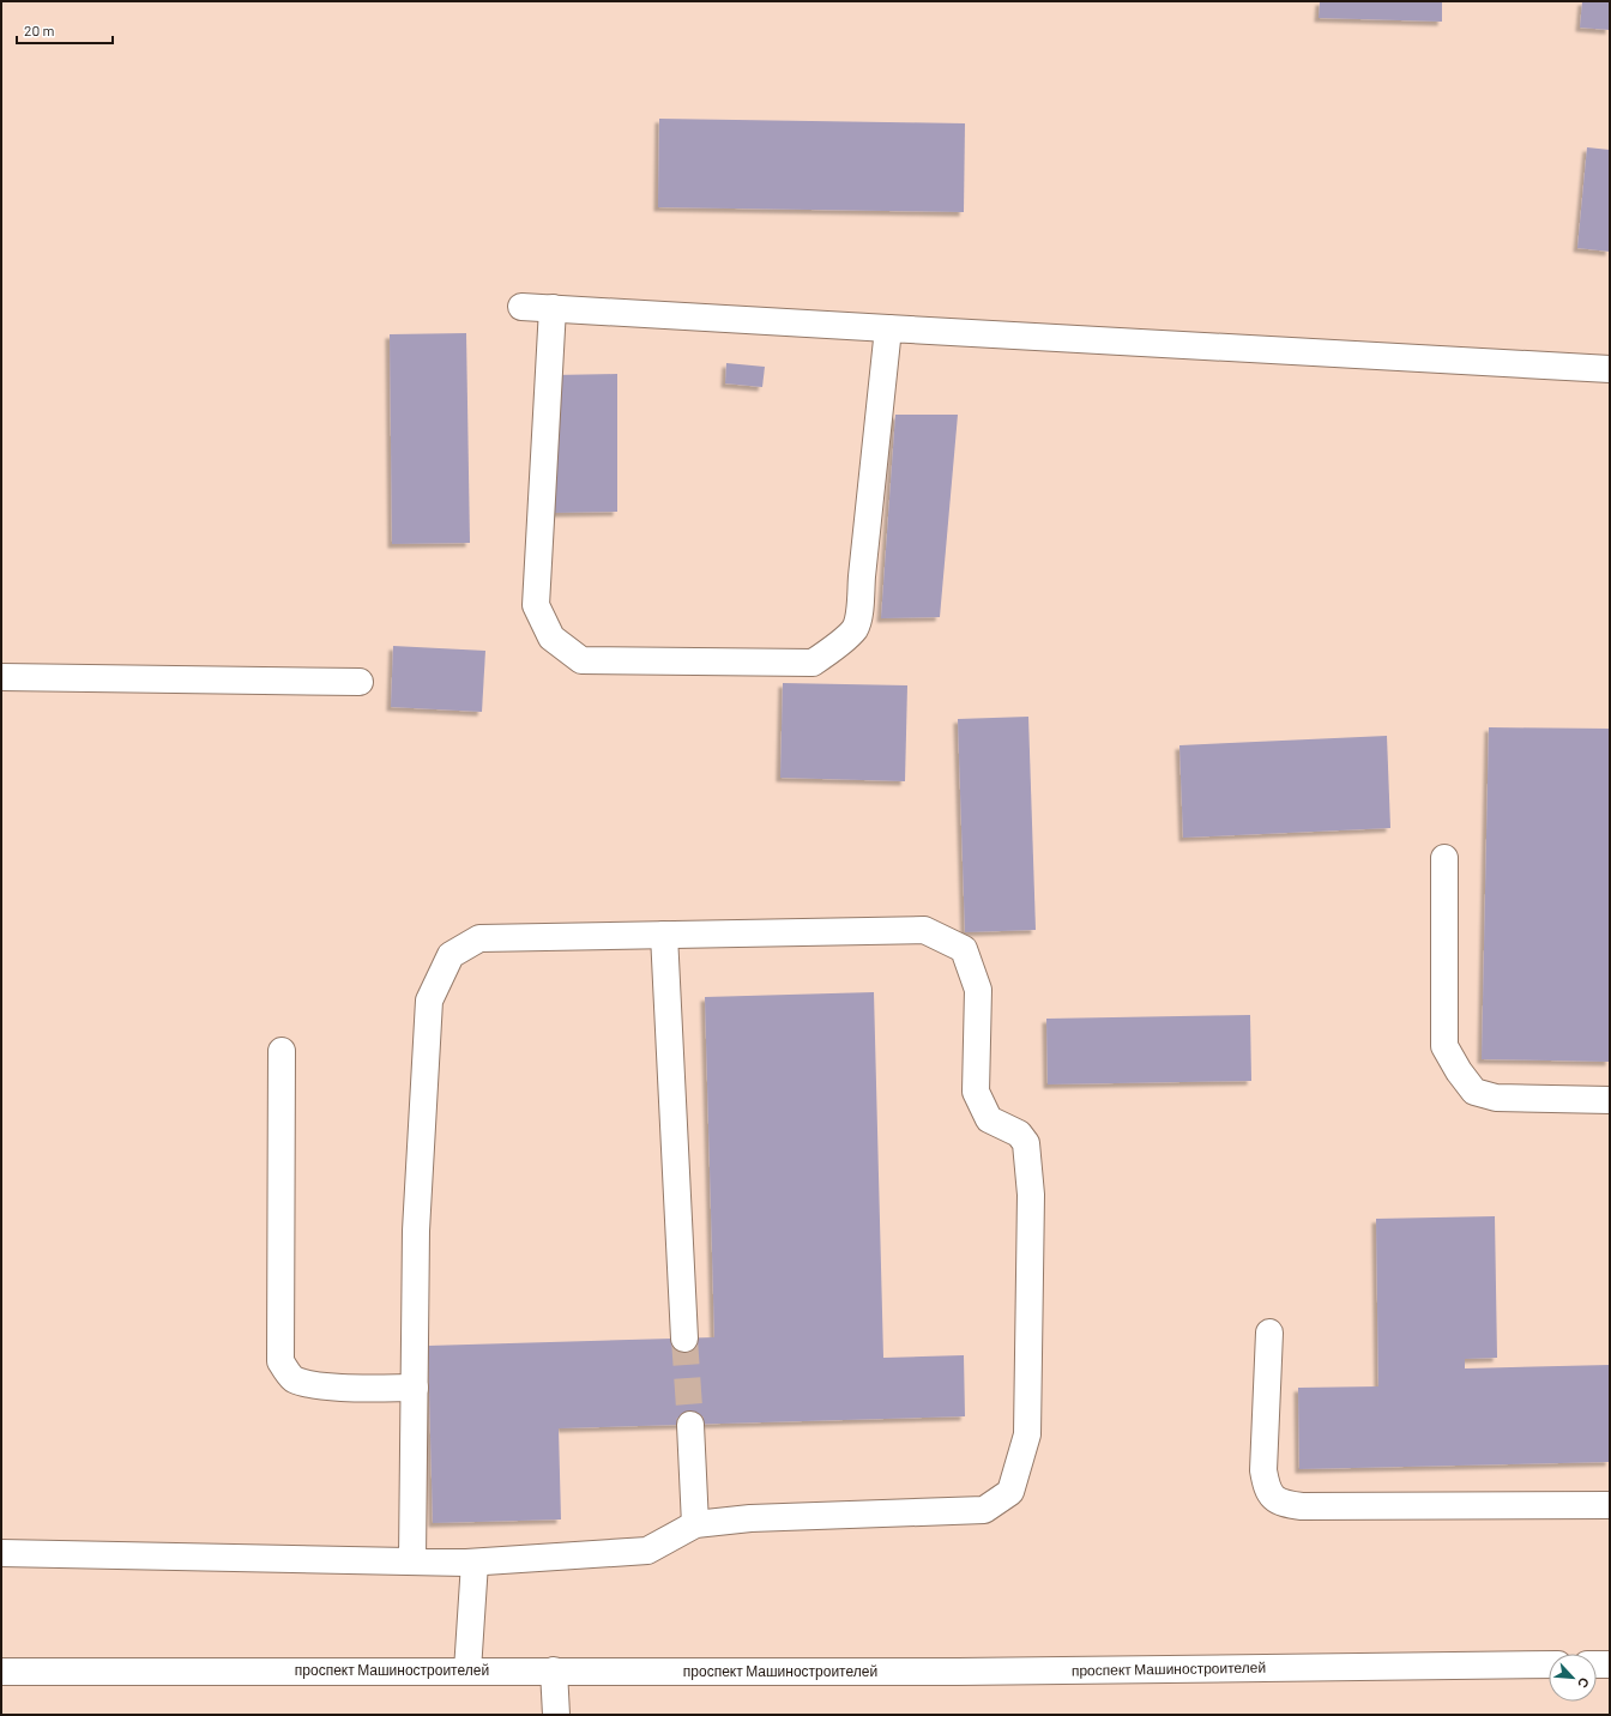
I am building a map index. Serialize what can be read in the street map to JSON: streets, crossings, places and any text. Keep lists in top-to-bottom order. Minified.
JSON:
{"streets":{"main road":["проспект Машиностроителей"]},"scale_bar":"20 m","north":"bottom right"}
